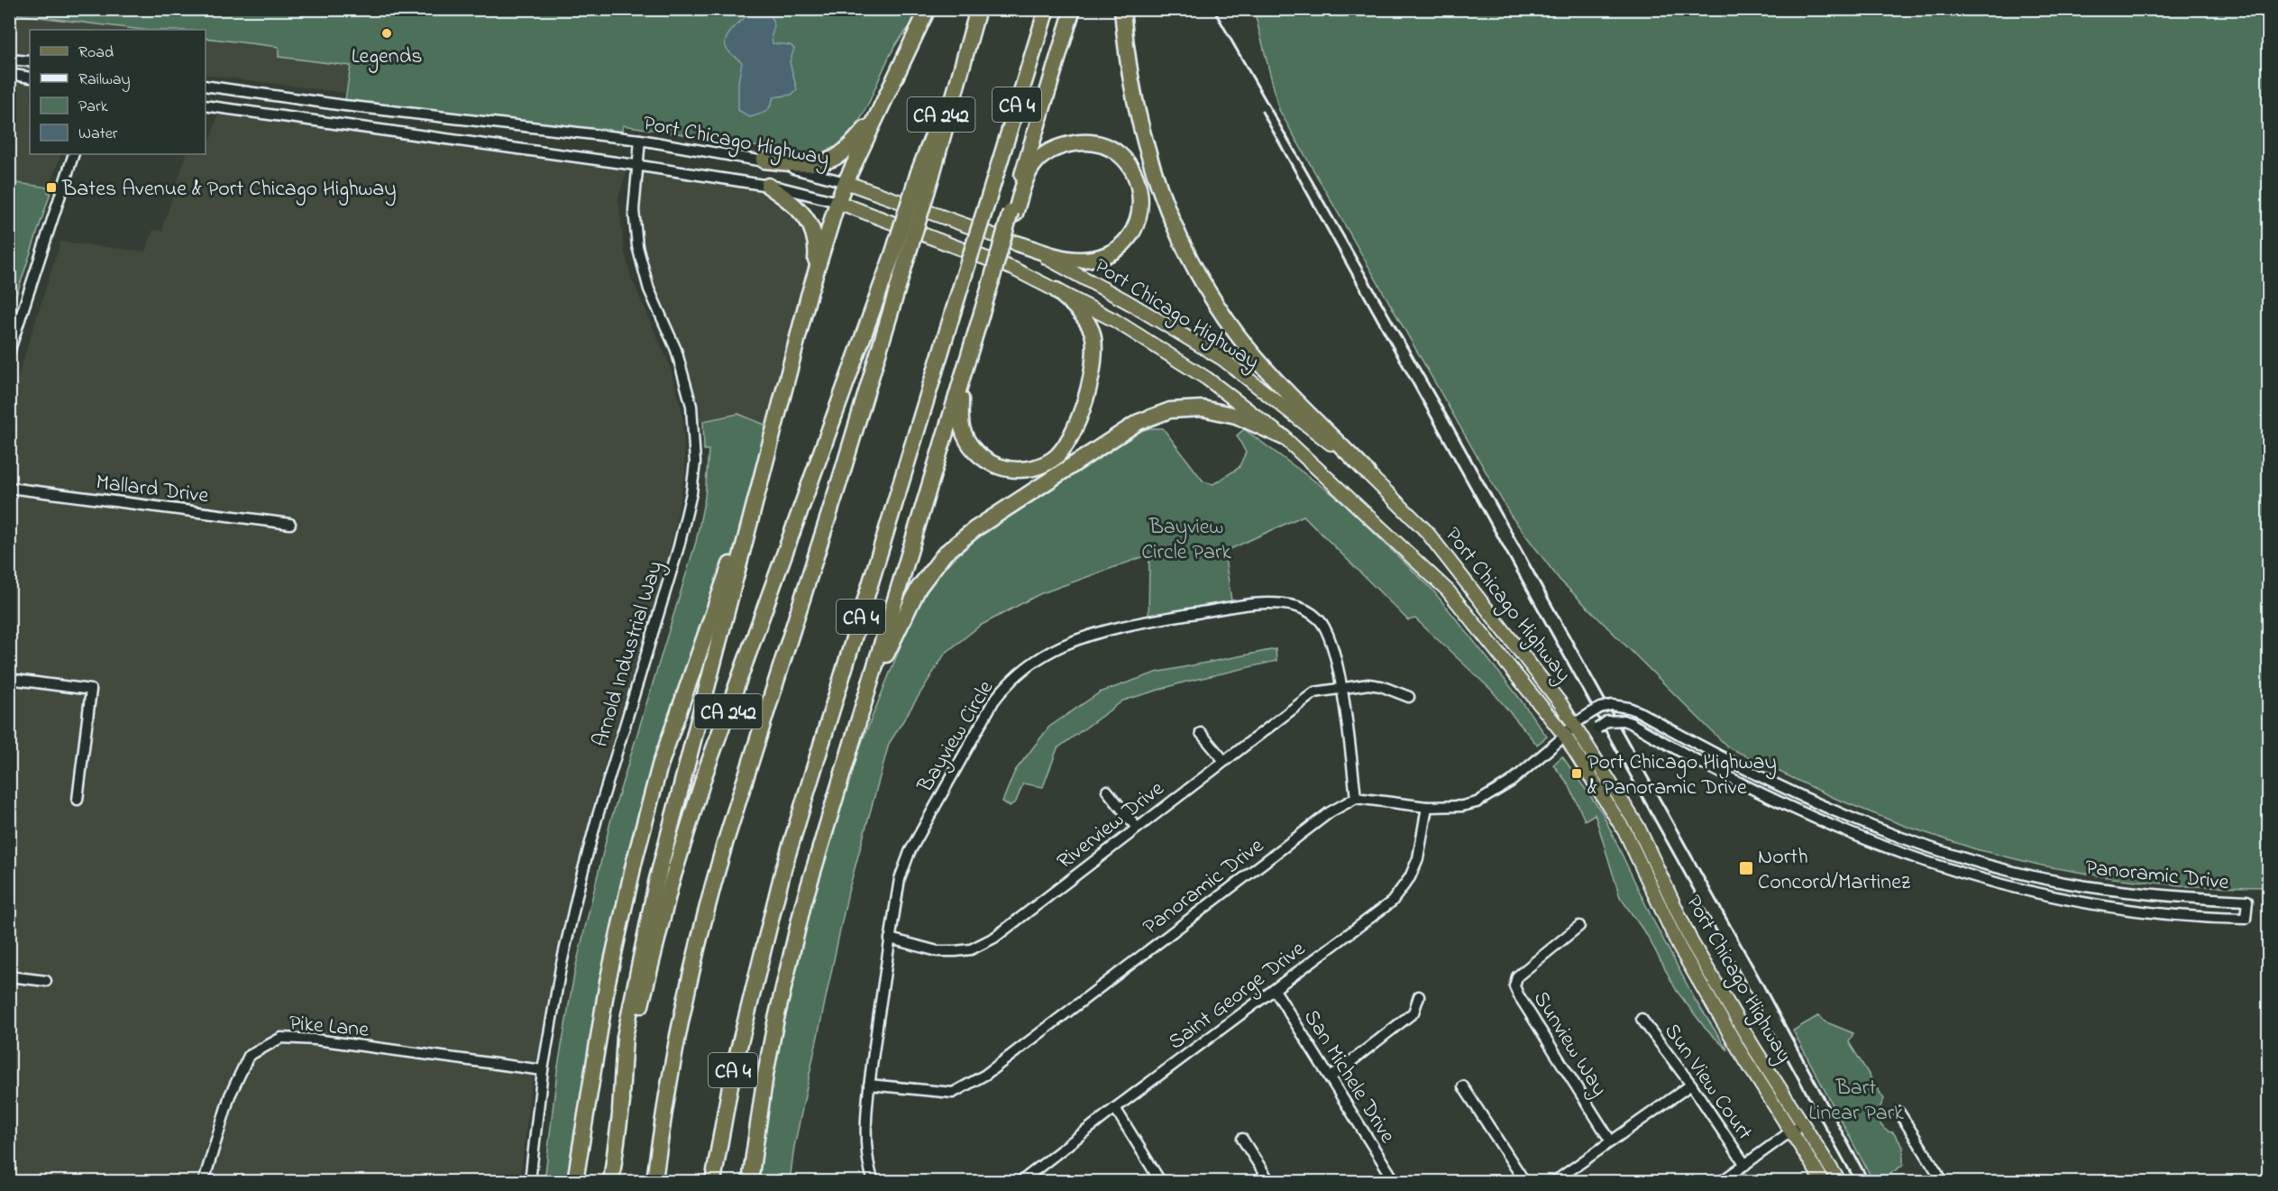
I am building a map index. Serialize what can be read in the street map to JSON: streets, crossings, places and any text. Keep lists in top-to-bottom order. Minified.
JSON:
{"streets":{"highway":["CA 4","CA 242"],"main road":["Port Chicago Highway"],"street":["Mallard Drive","Arnold Industrial Way","Bayview Circle","Riverview Drive","Panoramic Drive","Saint George Drive","Pike Lane","Sunview Way","San Michele Drive","Sun View Court"]},"crossings":[["Port Chicago Highway","Arnold Industrial Way"],["Port Chicago Highway","Panoramic Drive"],["Arnold Industrial Way","Pike Lane"],["Bayview Circle","Riverview Drive"],["Bayview Circle","Panoramic Drive"],["Saint George Drive","San Michele Drive"]],"parks":["Bayview Circle Park","Bart Linear Park"],"places":{"other":["Legends"],"transit":["Bates Avenue & Port Chicago Highway","Port Chicago Highway & Panoramic Drive","North Concord/Martinez"]},"legend":["Road","Railway","Park","Water"]}
